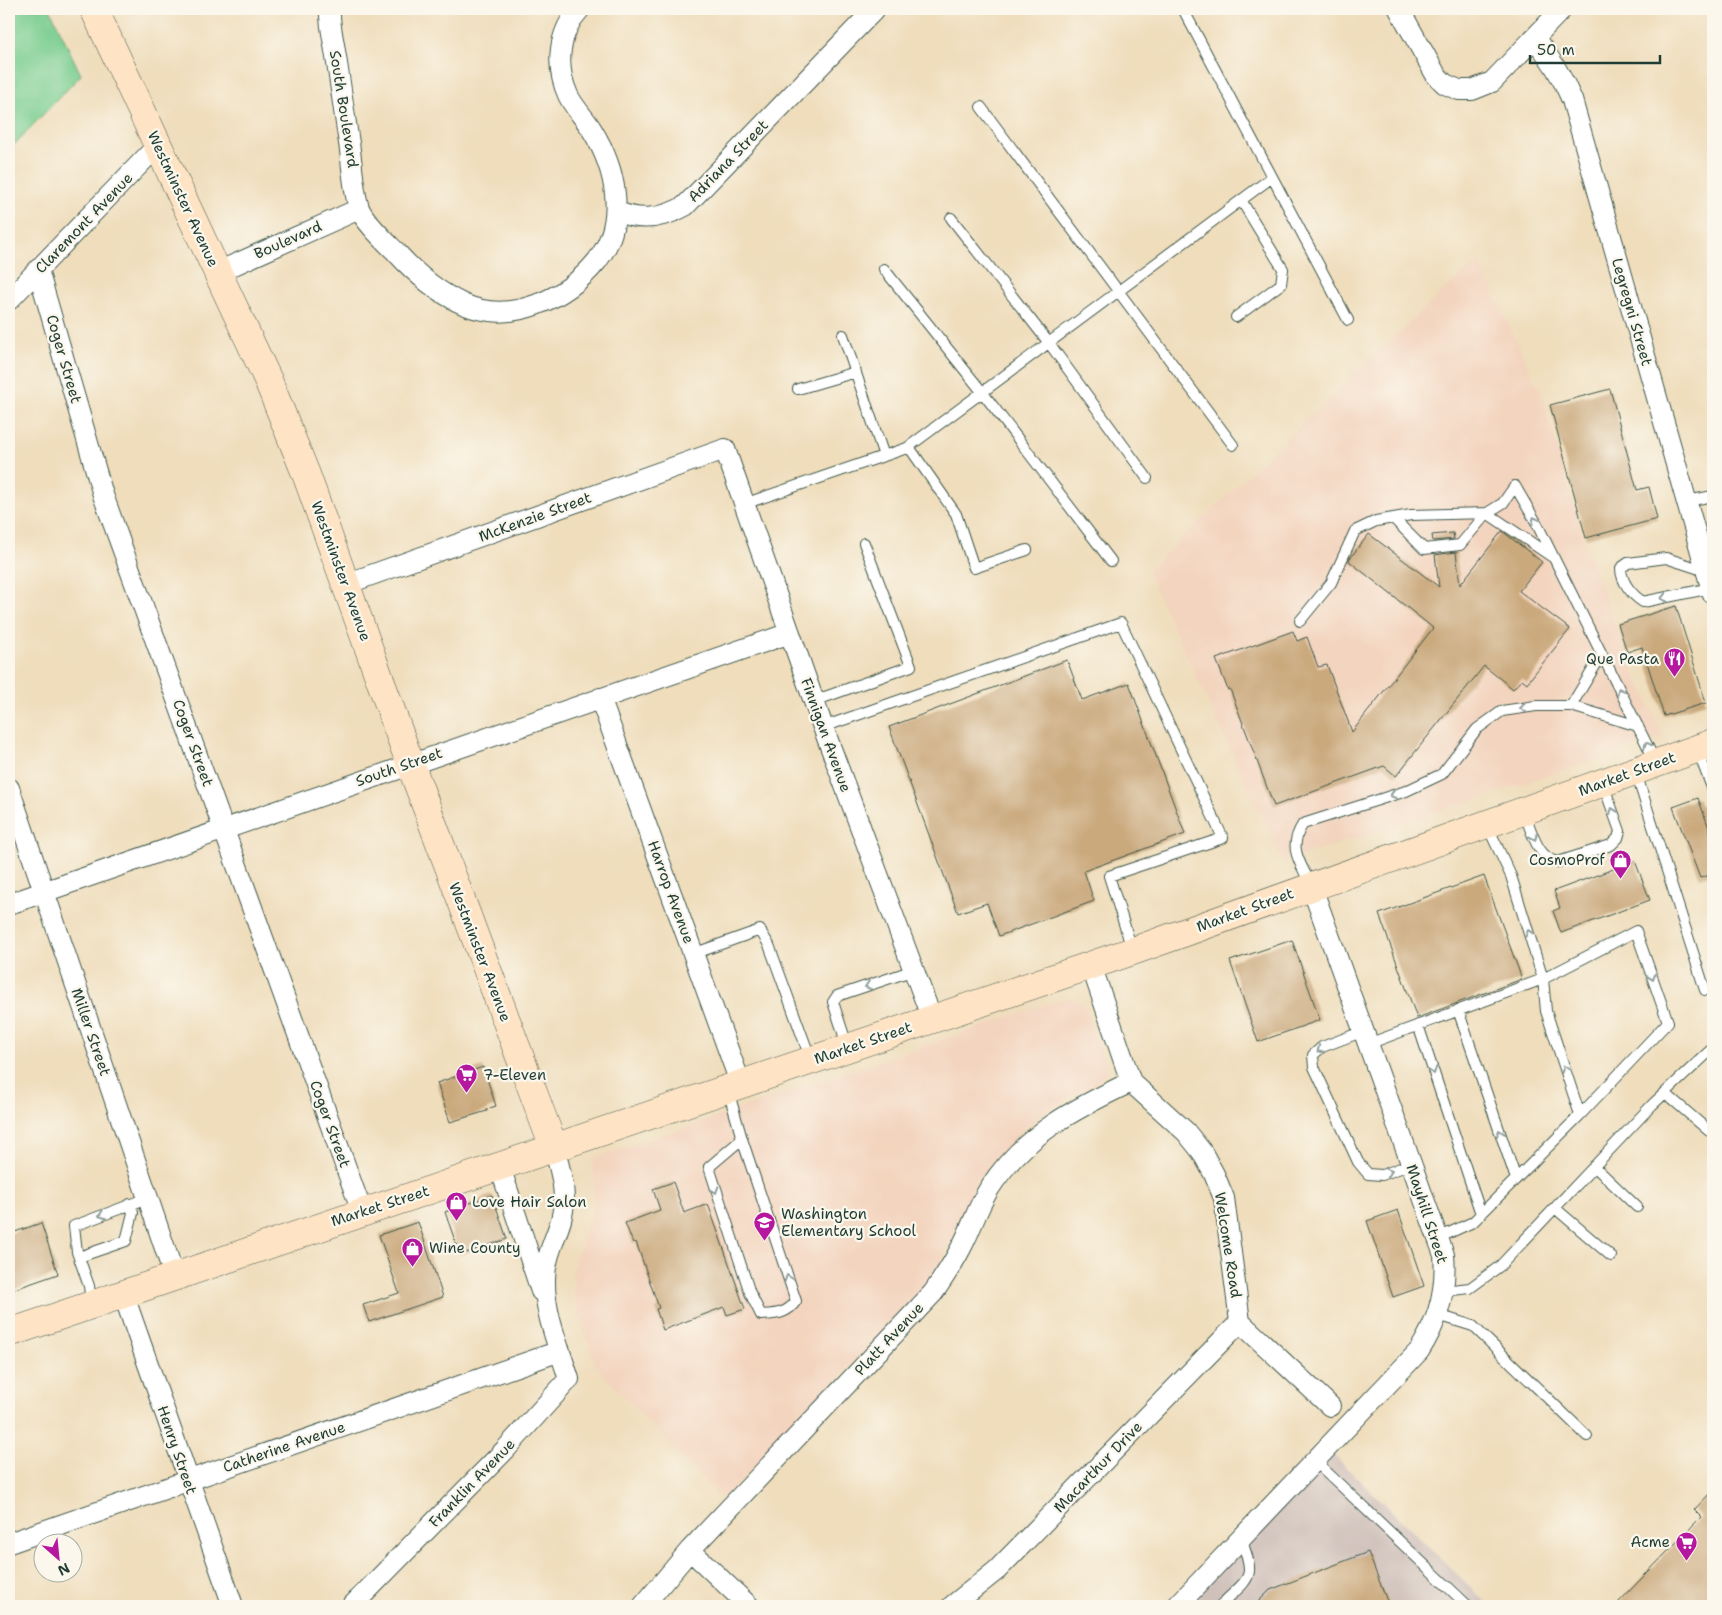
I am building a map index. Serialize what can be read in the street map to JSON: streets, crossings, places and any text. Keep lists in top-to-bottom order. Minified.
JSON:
{"streets":{"main road":["Westminster Avenue","Market Street"],"street":["South Boulevard","Adriana Street","Claremont Avenue","Boulevard","Legregni Street","Coger Street","McKenzie Street","Finnigan Avenue","South Street","Harrop Avenue","Miller Street","Mayhill Street","Welcome Road","Platt Avenue","Catherine Avenue","Henry Street","Macarthur Drive","Franklin Avenue"]},"crossings":[["South Boulevard","Boulevard"],["Westminster Avenue","Claremont Avenue"],["Westminster Avenue","Boulevard"],["Westminster Avenue","McKenzie Street"],["Westminster Avenue","South Street"],["Westminster Avenue","Market Street"],["Claremont Avenue","Coger Street"],["Coger Street","South Street"],["Coger Street","Market Street"],["McKenzie Street","Finnigan Avenue"],["Finnigan Avenue","South Street"],["Finnigan Avenue","Market Street"],["South Street","Harrop Avenue"],["South Street","Miller Street"],["Market Street","Harrop Avenue"],["Market Street","Miller Street"],["Market Street","Mayhill Street"],["Market Street","Welcome Road"],["Market Street","Henry Street"],["Welcome Road","Platt Avenue"],["Welcome Road","Macarthur Drive"],["Catherine Avenue","Henry Street"],["Catherine Avenue","Franklin Avenue"]],"places":{"restaurant":["Que Pasta"],"shop":["CosmoProf","Love Hair Salon","Wine County"],"supermarket":["7-Eleven","Acme"],"school or university":["Washington Elementary School"]},"scale_bar":"50 m","north":"bottom right"}
